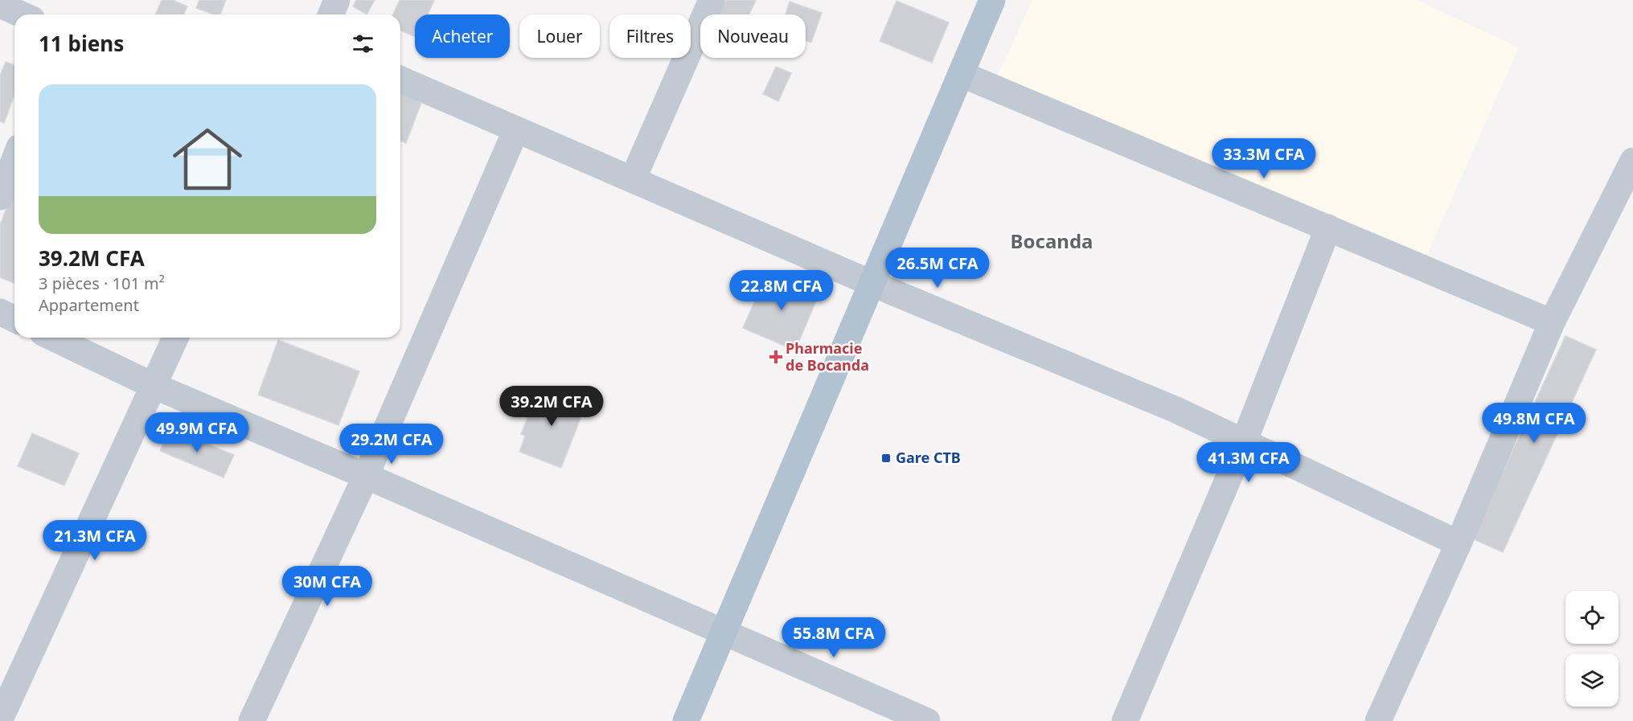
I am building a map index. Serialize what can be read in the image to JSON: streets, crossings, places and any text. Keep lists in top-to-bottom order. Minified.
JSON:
{"districts":["Bocanda"],"places":{"health":["Pharmacie de Bocanda"],"transit":["Gare CTB"]},"page":{"chip":["Acheter","Louer","Filtres","Nouveau"],"heading":"11 biens","list":[{"name":"39.2M CFA","note":"3 pièces · 101 m² · Appartement"}],"price":["33.3M CFA","26.5M CFA","22.8M CFA","39.2M CFA","49.8M CFA","49.9M CFA","29.2M CFA","41.3M CFA","21.3M CFA","30M CFA","55.8M CFA"]}}
